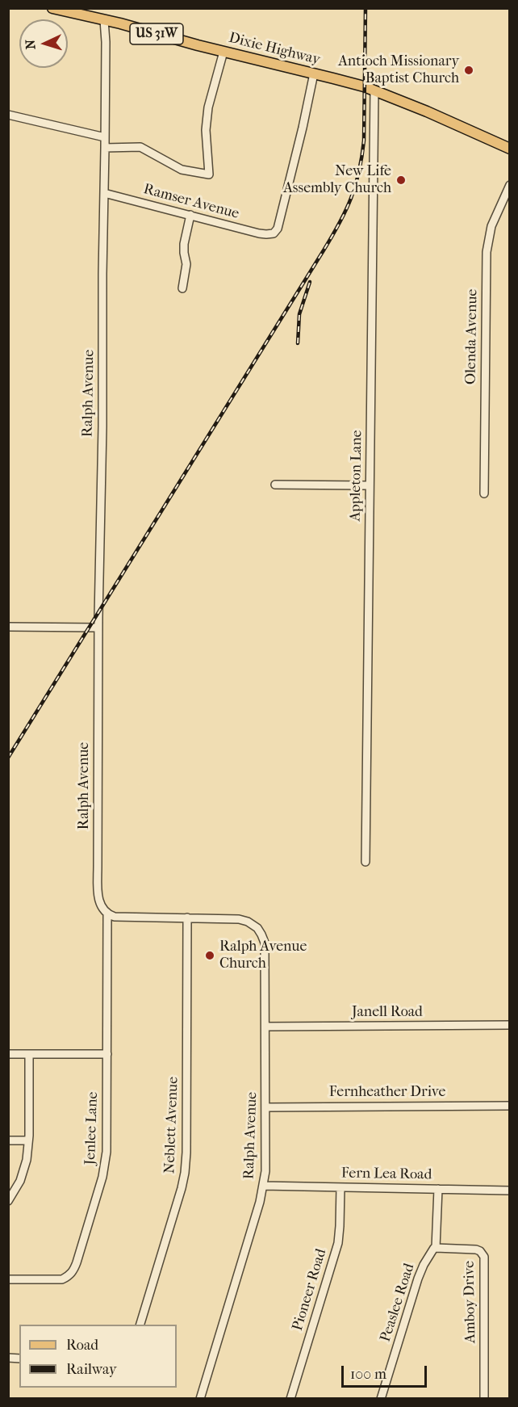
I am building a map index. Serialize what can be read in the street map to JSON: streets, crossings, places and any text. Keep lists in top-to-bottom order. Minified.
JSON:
{"streets":{"main road":["US 31W","Dixie Highway"],"street":["Ramser Avenue","Olenda Avenue","Ralph Avenue","Appleton Lane","Janell Road","Fernheather Drive","Neblett Avenue","Jenlee Lane","Fern Lea Road","Pioneer Road","Amboy Drive","Peaslee Road"]},"crossings":[["Dixie Highway","Ramser Avenue"],["Dixie Highway","Ralph Avenue"],["Dixie Highway","Appleton Lane"],["Ramser Avenue","Ralph Avenue"],["Ralph Avenue","Janell Road"],["Ralph Avenue","Fernheather Drive"],["Ralph Avenue","Neblett Avenue"],["Ralph Avenue","Jenlee Lane"],["Ralph Avenue","Fern Lea Road"],["Fern Lea Road","Pioneer Road"],["Fern Lea Road","Peaslee Road"],["Amboy Drive","Peaslee Road"]],"places":["Antioch Missionary Baptist Church","New Life Assembly Church","Ralph Avenue Church"],"legend":["Road","Railway"],"scale_bar":"100 m","north":"left"}
